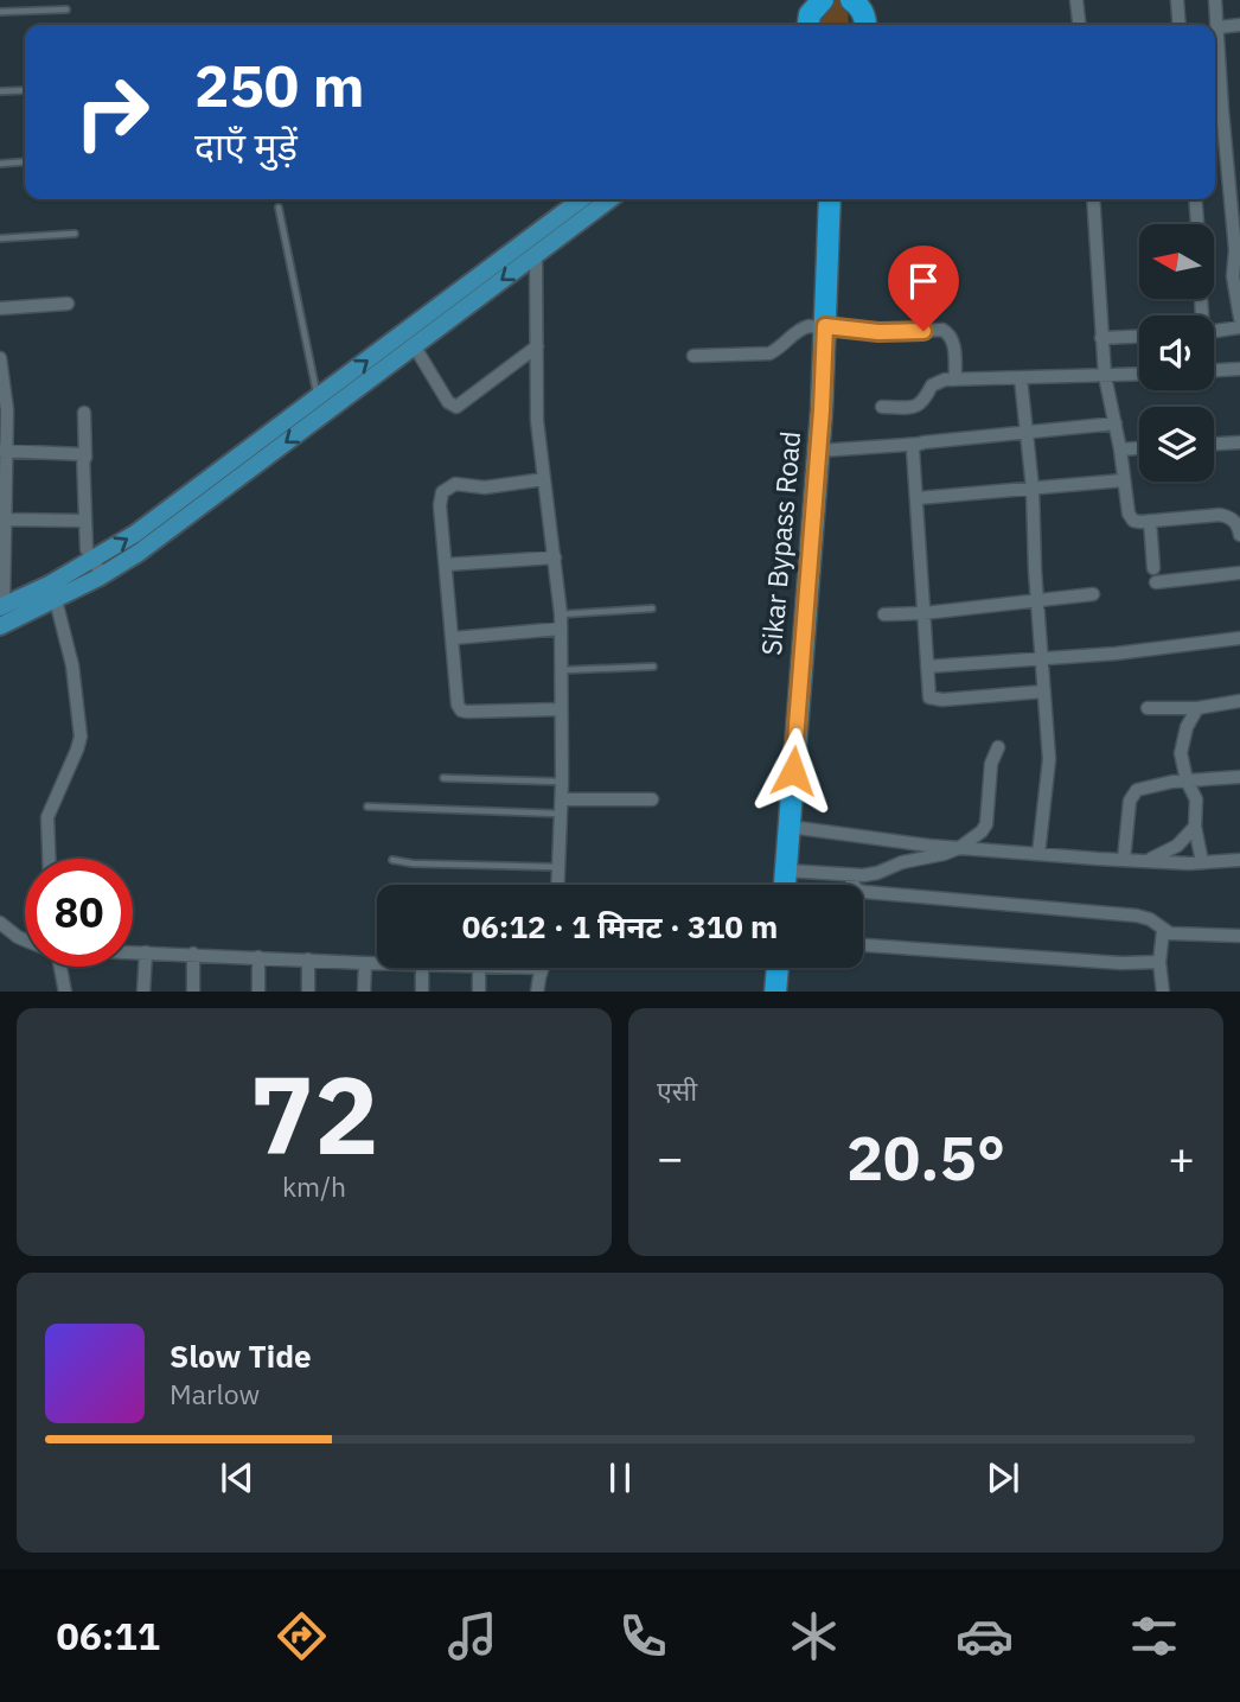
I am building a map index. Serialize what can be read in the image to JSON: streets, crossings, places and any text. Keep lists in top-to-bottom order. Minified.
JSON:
{"streets":{"highway":["Sikar Bypass Road"]},"north":"left","page":{"turn":["250 m","दाएँ मुड़ें"],"limit":"80","trip":"06:12 · 1 मिनट · 310 m","tile":[["72","km/h"],"एसी"],"heat":["−","20.5°","+"],"song":["Slow Tide","Marlow"],"tabs":"06:11"}}
